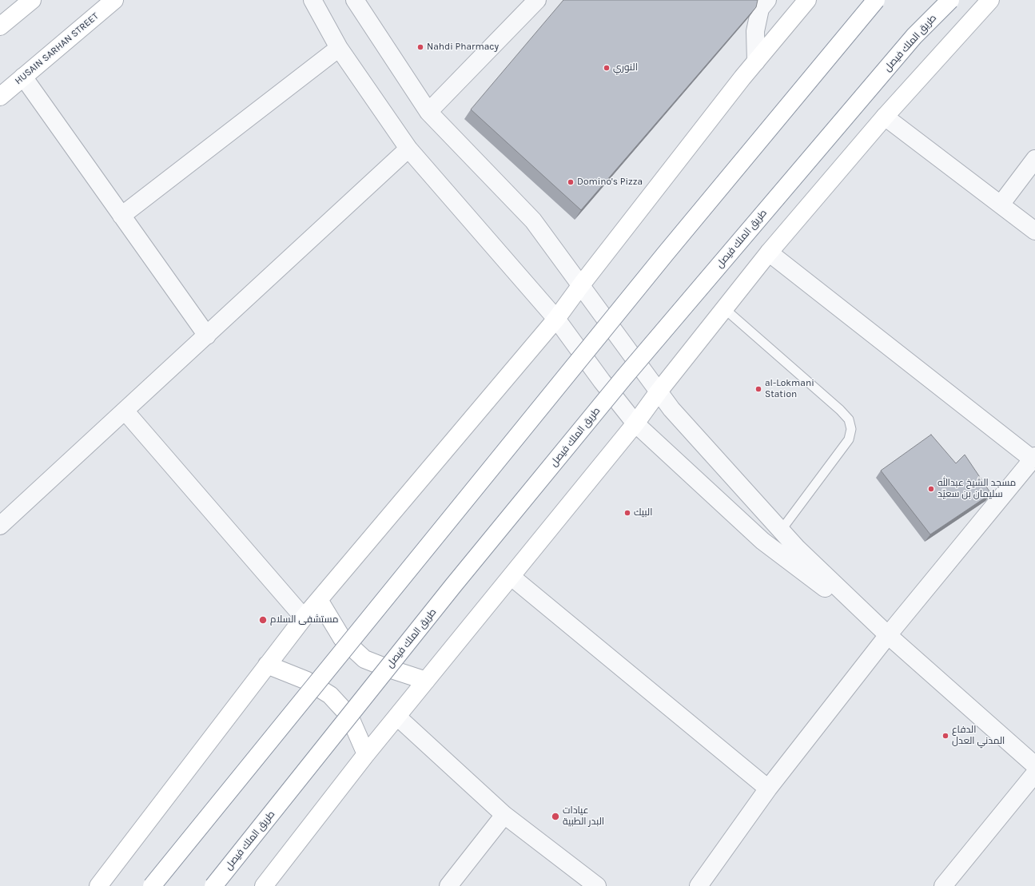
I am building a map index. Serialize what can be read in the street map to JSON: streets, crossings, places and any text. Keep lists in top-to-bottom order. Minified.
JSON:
{"streets":{"main road":["طريق الملك فيصل","HUSAIN SARHAN STREET"]},"places":["Nahdi Pharmacy","النوري","Domino's Pizza","al-Lokmani Station","مسجد الشيخ عبدالله سليمان بن سعيّد","البيك","مستشفى السلام","الدفاع المدني العدل","عيادات البدر الطبية"]}
